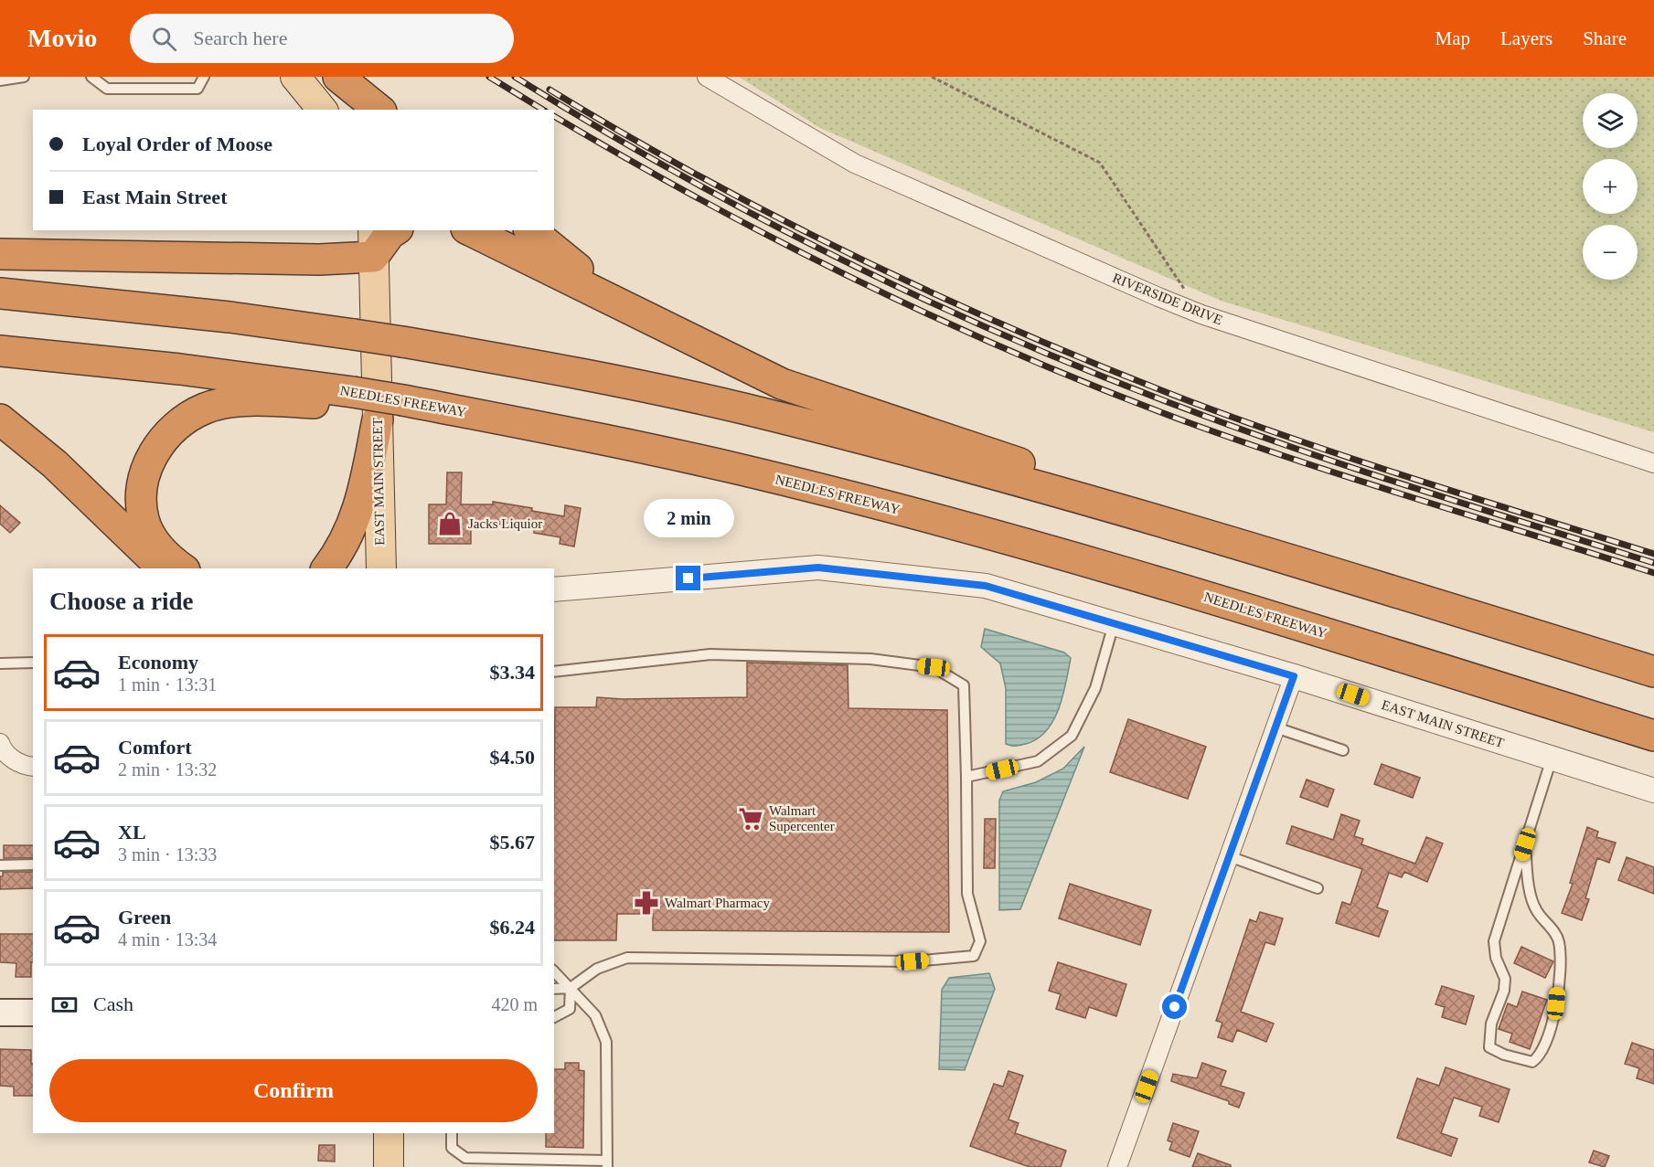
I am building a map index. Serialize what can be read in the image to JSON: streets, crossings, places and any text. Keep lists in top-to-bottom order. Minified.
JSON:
{"streets":{"highway":["NEEDLES FREEWAY"],"main road":["EAST MAIN STREET"],"street":["RIVERSIDE DRIVE"]},"crossings":[["NEEDLES FREEWAY","EAST MAIN STREET"]],"places":{"shop":["Jacks Liquior"],"supermarket":["Walmart Supercenter"],"pharmacy":["Walmart Pharmacy"]},"page":{"header":"Movio","search":"Search here","nav":["Map","Layers","Share"],"map_buttons":["+","−"],"banner":["Loyal Order of Moose","East Main Street"],"bubble":"2 min","heading":"Choose a ride","list":[{"name":"Economy","note":"1 min · 13:31","value":"$3.34"},{"name":"Comfort","note":"2 min · 13:32","value":"$4.50"},{"name":"XL","note":"3 min · 13:33","value":"$5.67"},{"name":"Green","note":"4 min · 13:34","value":"$6.24"}],"pay":["Cash","420 m"],"buttons":"Confirm"}}
